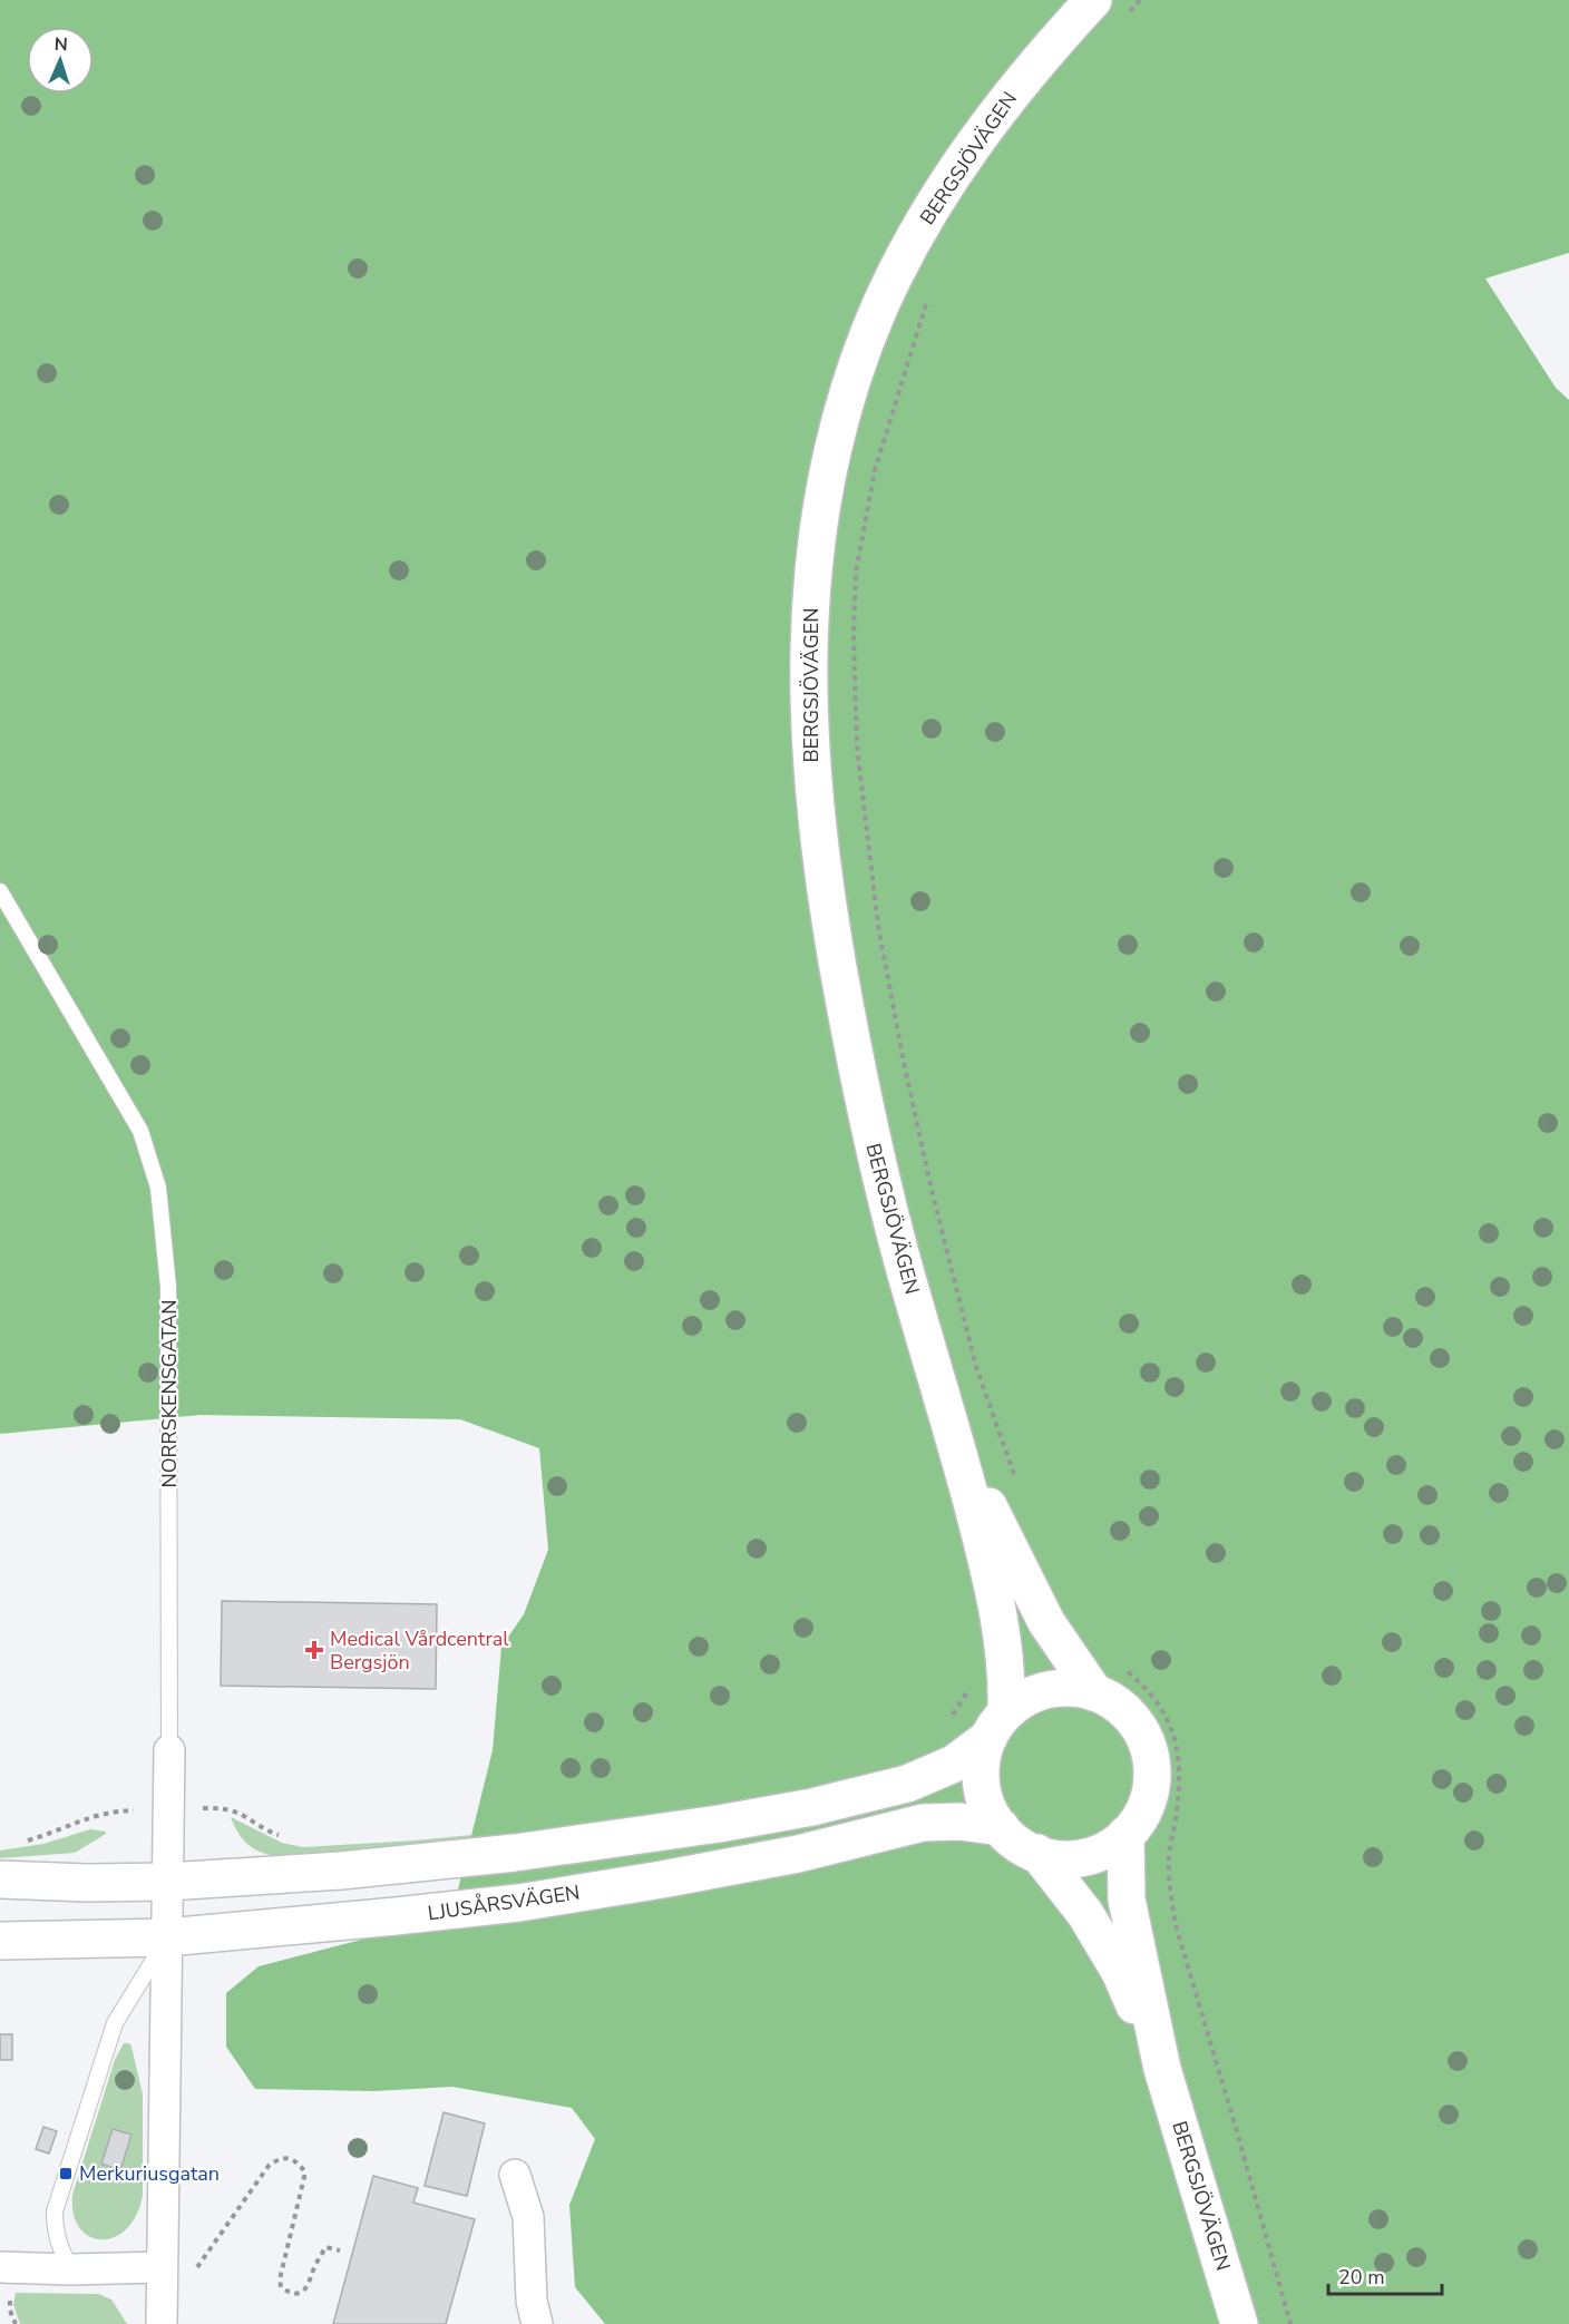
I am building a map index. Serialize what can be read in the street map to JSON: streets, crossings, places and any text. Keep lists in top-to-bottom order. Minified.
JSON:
{"streets":{"main road":["BERGSJÖVÄGEN","LJUSÅRSVÄGEN"],"street":["NORRSKENSGATAN"]},"crossings":[["BERGSJÖVÄGEN","LJUSÅRSVÄGEN"],["NORRSKENSGATAN","LJUSÅRSVÄGEN"]],"places":{"health":["Medical Vårdcentral Bergsjön"],"transit":["Merkuriusgatan"]},"scale_bar":"20 m","north":"top"}
